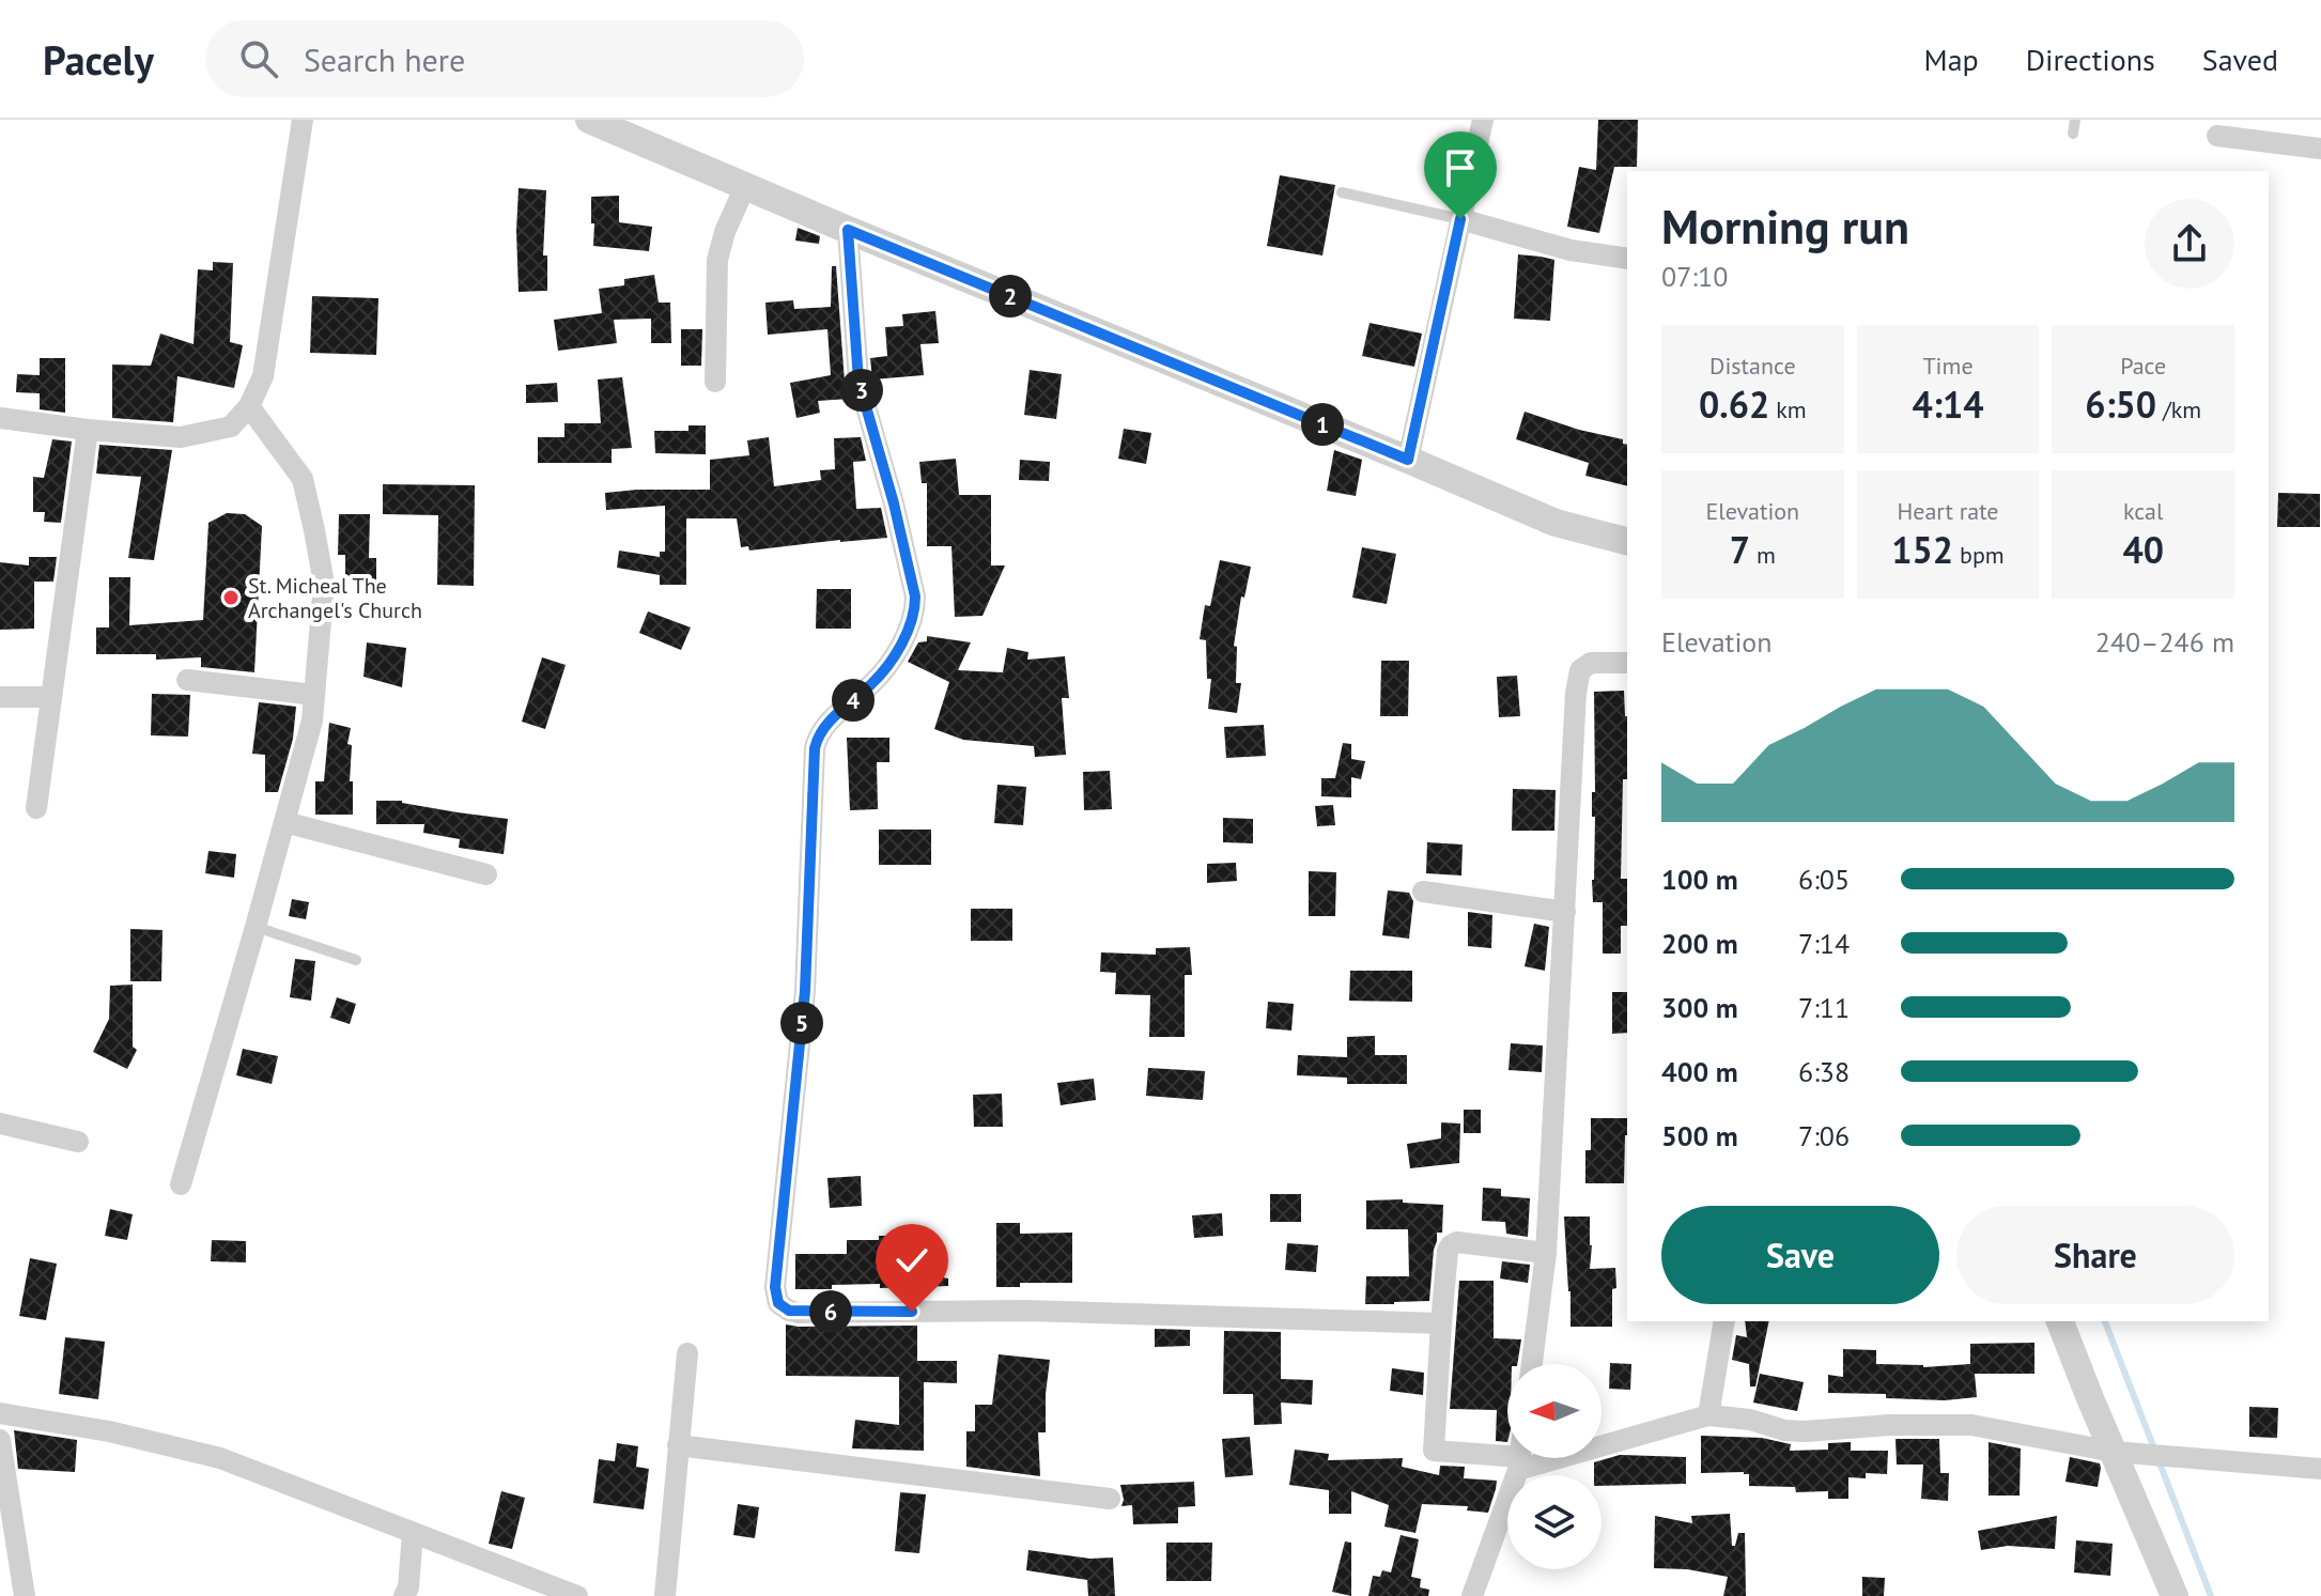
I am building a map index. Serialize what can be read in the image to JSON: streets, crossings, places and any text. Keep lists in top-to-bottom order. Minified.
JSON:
{"places":["St. Micheal The Archangel's Church"],"north":"left","page":{"header":"Pacely","search":"Search here","nav":["Map","Directions","Saved"],"heading":["Morning run","07:10"],"pins":["2","3","1","4","5","6"],"stats":[["Distance","0.62 km"],["Time","4:14"],["Pace","6:50 /km"],["Elevation","7 m"],["Heart rate","152 bpm"],["kcal","40"]],"chart":["Elevation","240–246 m"],"list":[{"name":"100 m","note":"6:05"},{"name":"200 m","note":"7:14"},{"name":"300 m","note":"7:11"},{"name":"400 m","note":"6:38"},{"name":"500 m","note":"7:06"}],"buttons":["Save","Share"]}}
